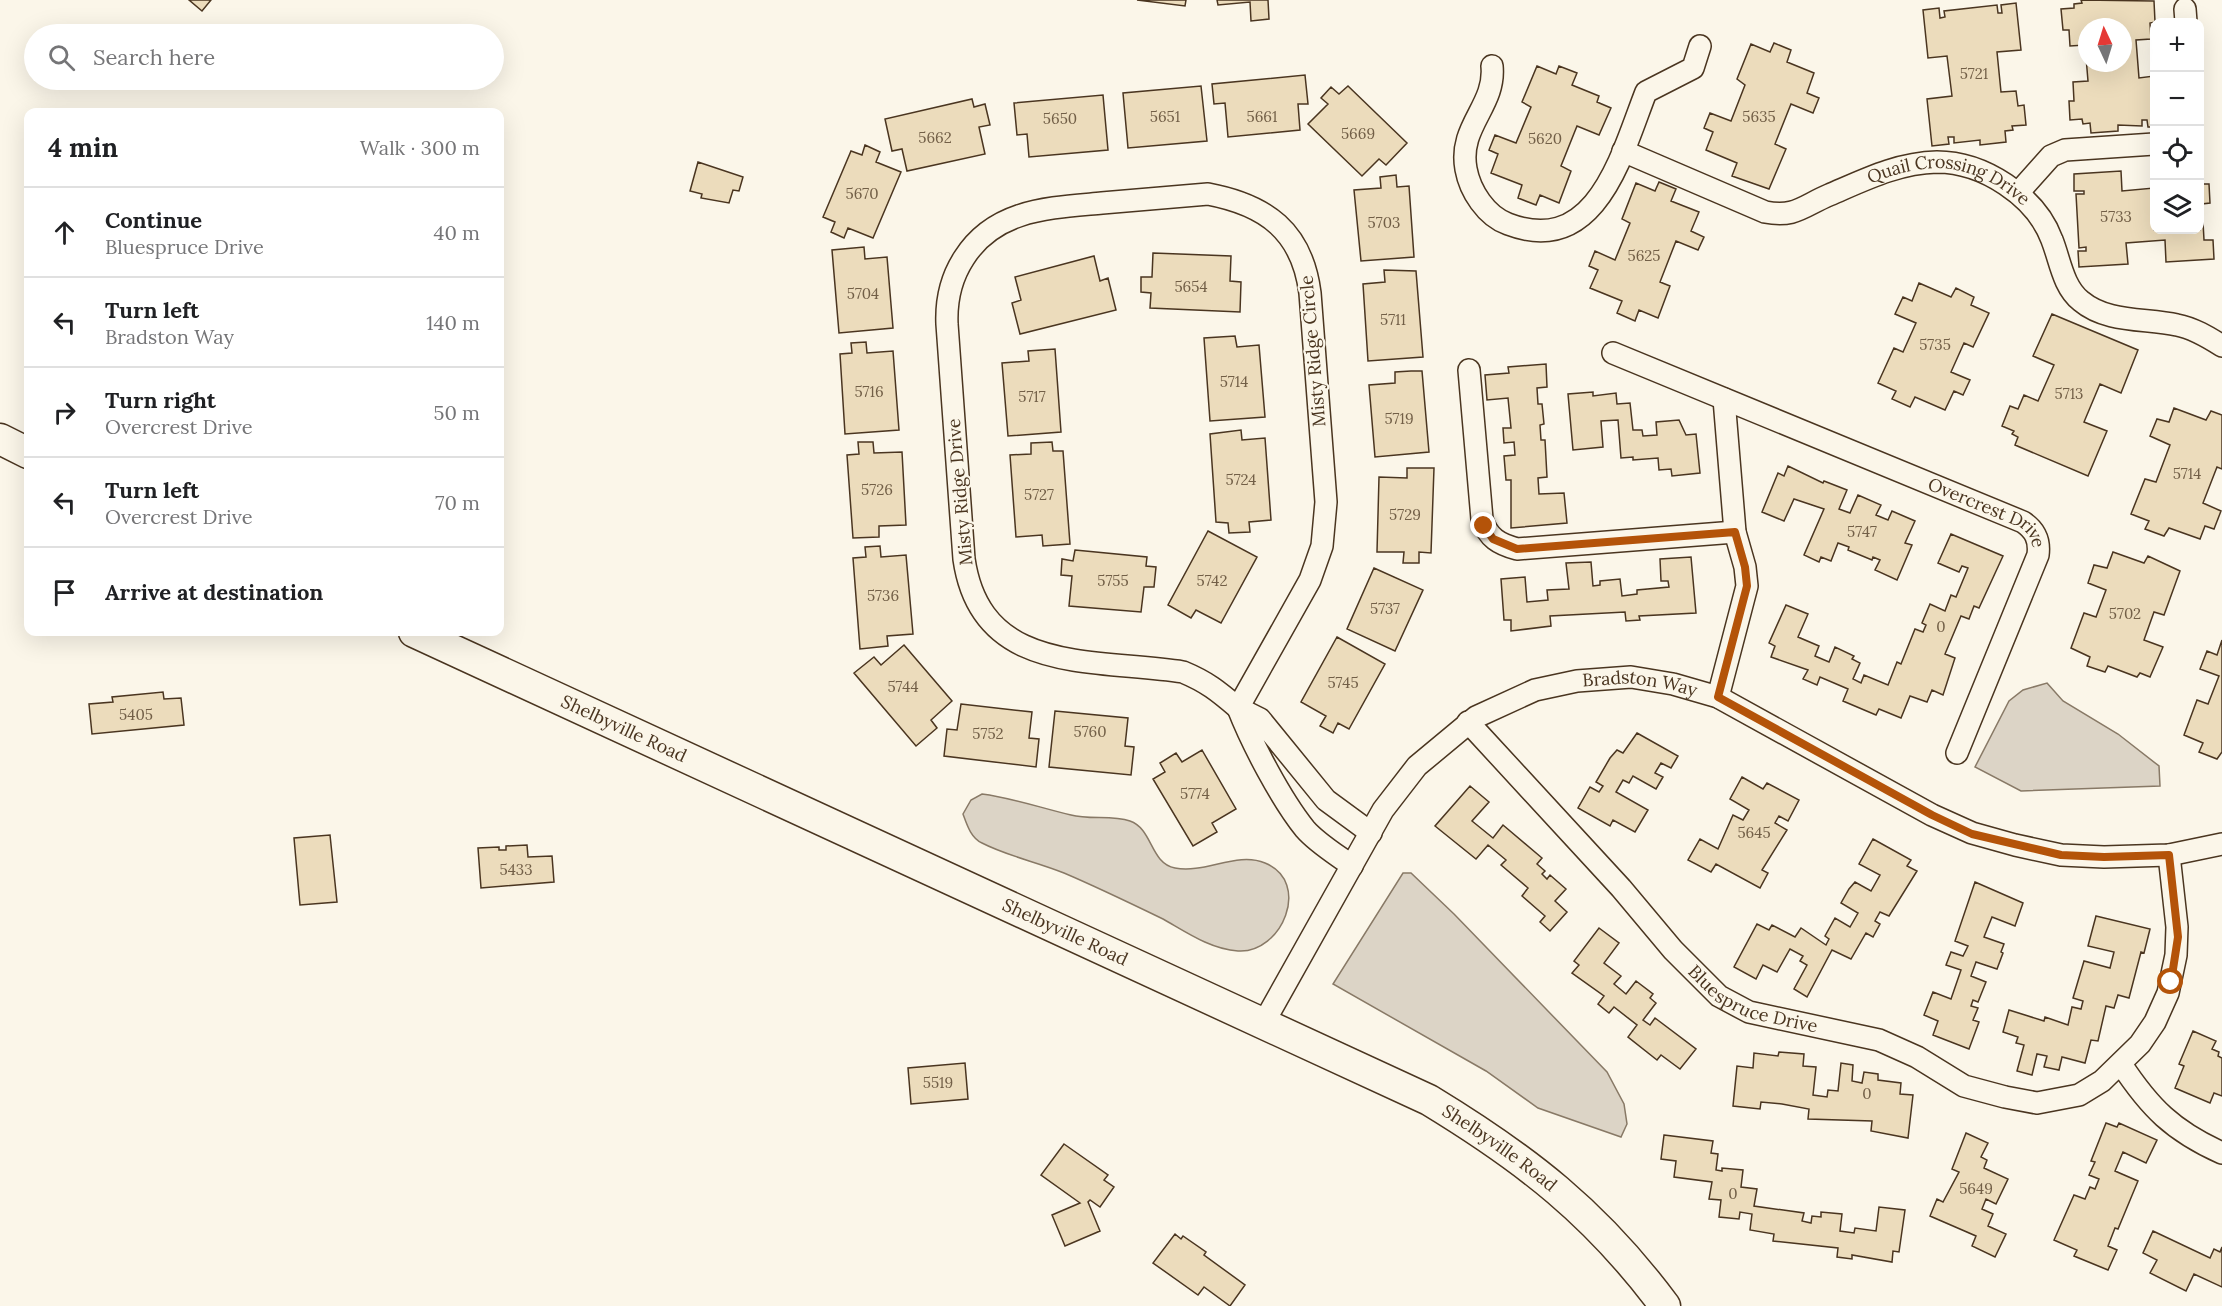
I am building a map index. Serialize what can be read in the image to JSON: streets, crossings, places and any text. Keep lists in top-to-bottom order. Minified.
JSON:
{"streets":{"main road":["Shelbyville Road"],"street":["Quail Crossing Drive","Misty Ridge Circle","Misty Ridge Drive","Overcrest Drive","Bradston Way","Bluespruce Drive"]},"crossings":[["Misty Ridge Circle","Misty Ridge Drive"],["Misty Ridge Drive","Bradston Way"],["Bradston Way","Shelbyville Road"],["Bradston Way","Bluespruce Drive"]],"house_numbers":["5721","5651","5661","5635","5650","5669","5662","5620","5670","5733","5703","5625","5654","5704","5711","5735","5714","5716","5713","5717","5719","5714","5724","5726","5727","5729","5747","5755","5742","5736","5737","5702","0","5745","5744","5405","5760","5752","5774","5645","5433","5519","0","5649","0"],"north":"top","page":{"map_buttons":["+","−"],"search":"Search here","heading":["4 min","Walk · 300 m"],"list":[["Continue","Bluespruce Drive","40 m"],["Turn left","Bradston Way","140 m"],["Turn right","Overcrest Drive","50 m"],["Turn left","Overcrest Drive","70 m"],"Arrive at destination"]}}
